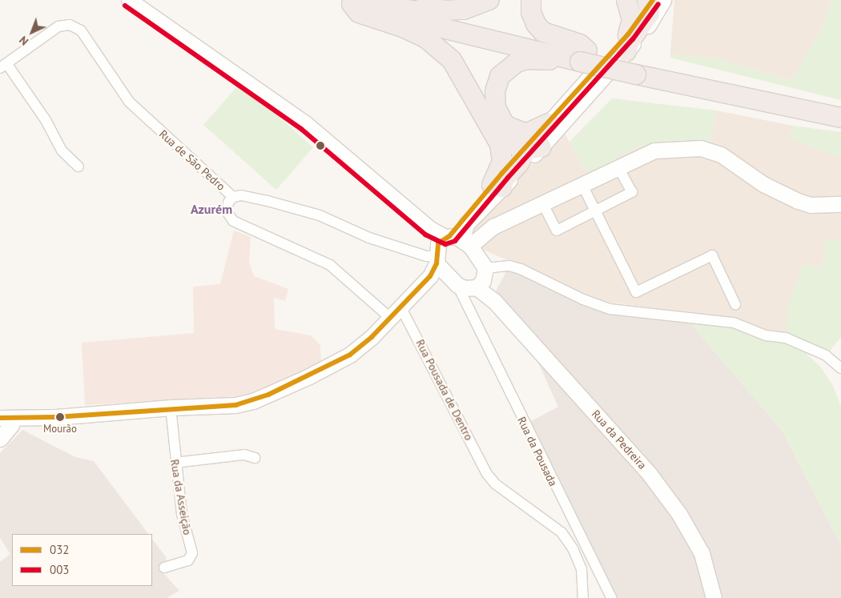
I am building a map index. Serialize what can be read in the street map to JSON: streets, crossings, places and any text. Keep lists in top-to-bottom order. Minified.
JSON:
{"streets":{"street":["Rua de São Pedro","Rua Pousada de Dentro","Rua da Pedreira","Rua da Pousada","Rua da Asseição"]},"crossings":[["Rua da Pedreira","Rua da Pousada"]],"districts":["Azurém"],"places":["Mourão"],"lines":["transit line 032","transit line 003"],"legend":["032","003"],"north":"bottom left"}
